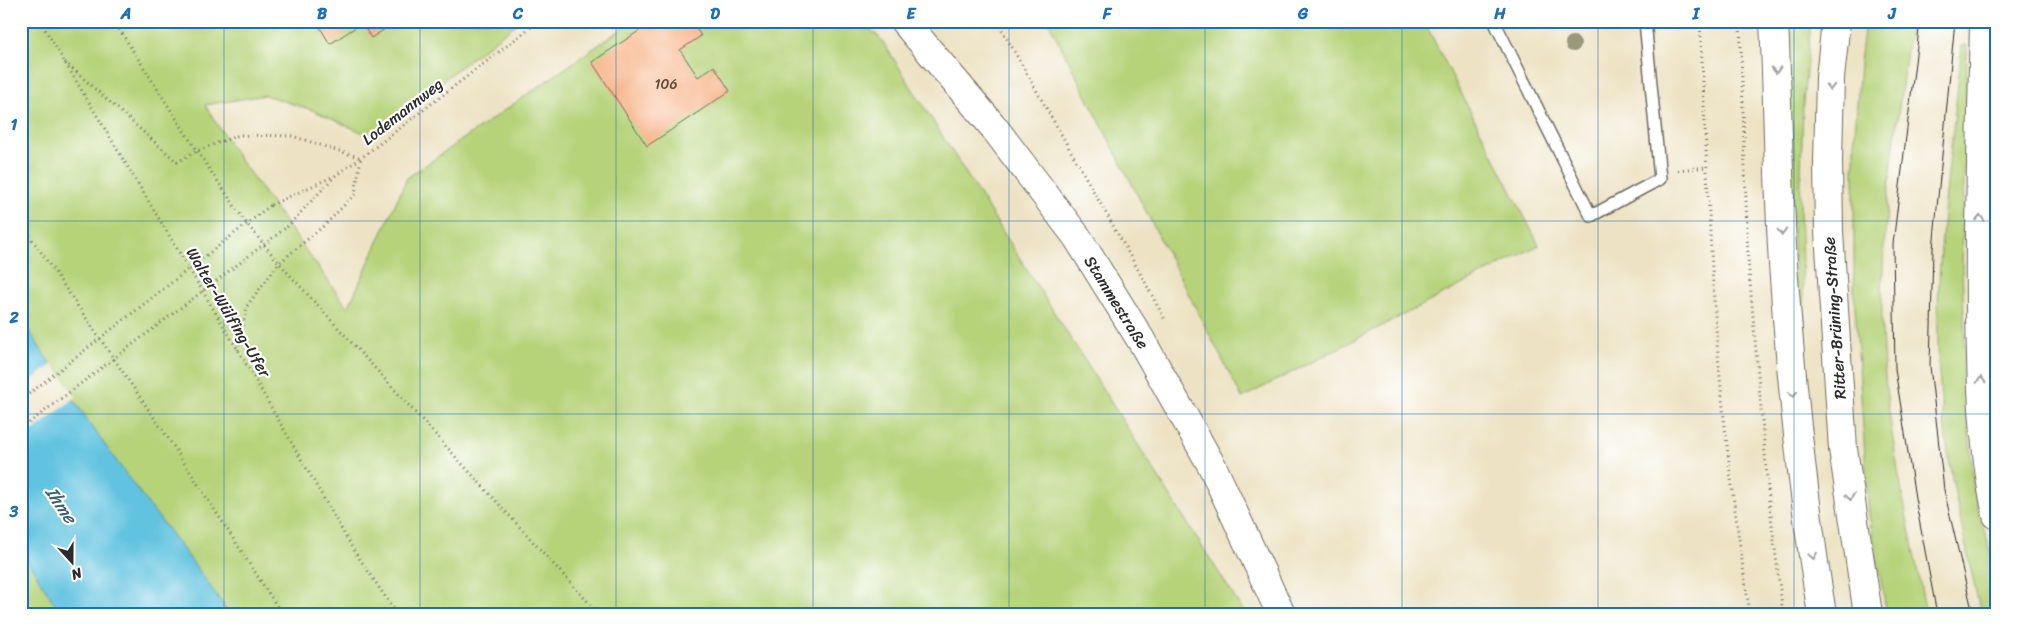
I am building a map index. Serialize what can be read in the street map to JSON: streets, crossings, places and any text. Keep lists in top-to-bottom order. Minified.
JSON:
{"streets":{"street":["Stammestraße","Ritter-Brüning-Straße"],"path":["Lodemannweg","Walter-Wülfing-Ufer"]},"water":["Ihme"],"house_numbers":["106"],"north":"bottom","grid":{"columns":["A","B","C","D","E","F","G","H","I","J"],"rows":["1","2","3"]}}
